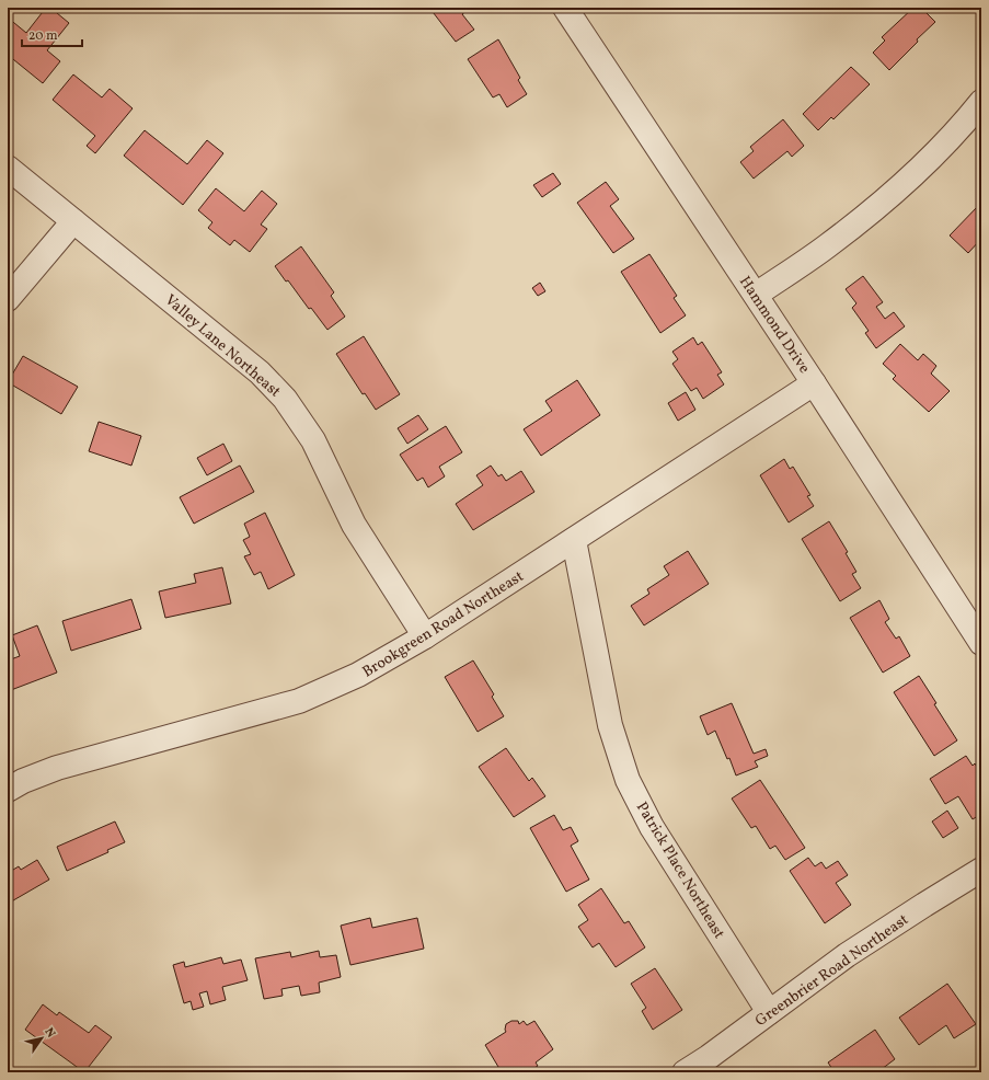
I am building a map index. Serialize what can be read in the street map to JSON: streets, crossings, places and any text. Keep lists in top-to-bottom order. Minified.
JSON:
{"streets":{"street":["Hammond Drive","Valley Lane Northeast","Brookgreen Road Northeast","Patrick Place Northeast","Greenbrier Road Northeast"]},"crossings":[["Hammond Drive","Brookgreen Road Northeast"],["Valley Lane Northeast","Brookgreen Road Northeast"],["Brookgreen Road Northeast","Patrick Place Northeast"],["Patrick Place Northeast","Greenbrier Road Northeast"]],"scale_bar":"20 m","north":"top right"}
